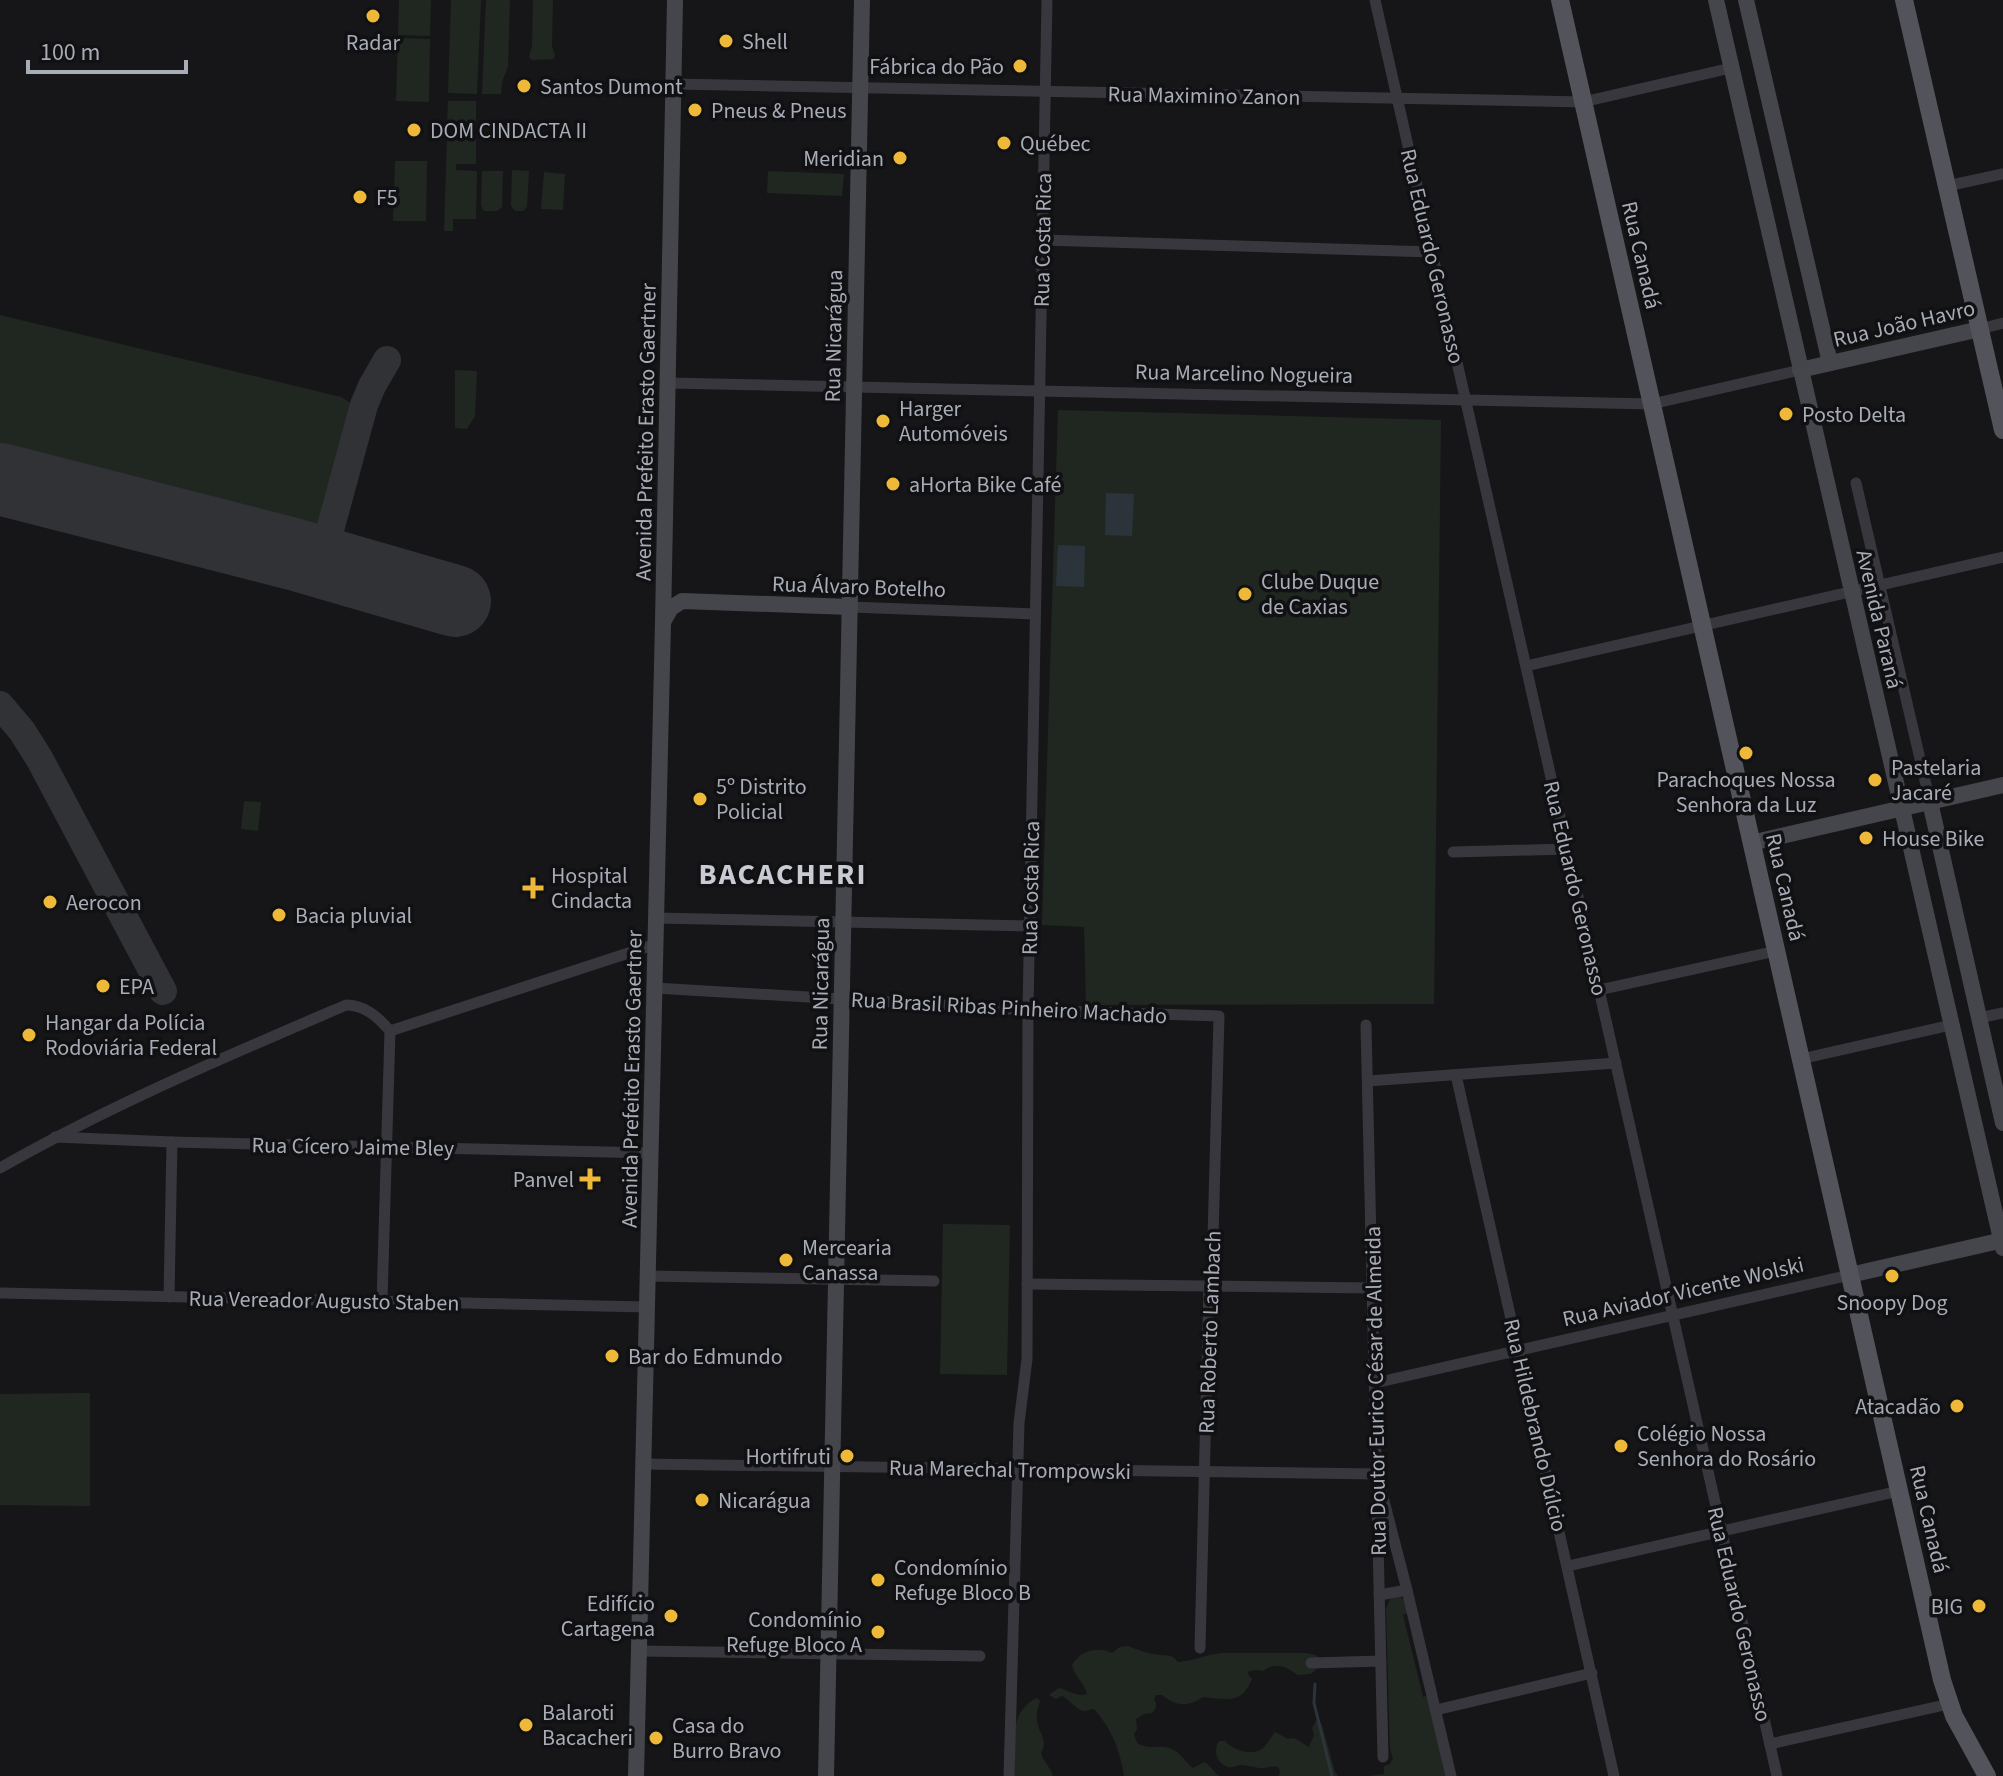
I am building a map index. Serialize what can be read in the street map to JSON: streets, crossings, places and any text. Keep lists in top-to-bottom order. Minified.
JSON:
{"streets":{"main road":["Rua Canadá","Rua João Havro","Rua Nicarágua","Avenida Prefeito Erasto Gaertner","Rua Álvaro Botelho","Avenida Paraná","Rua Aviador Vicente Wolski"],"street":["Rua Maximino Zanon","Rua Costa Rica","Rua Eduardo Geronasso","Rua Marcelino Nogueira","Rua Brasil Ribas Pinheiro Machado","Rua Cícero Jaime Bley","Rua Vereador Augusto Staben","Rua Roberto Lambach","Rua Doutor Eurico César de Almeida","Rua Hildebrando Dúlcio","Rua Marechal Trompowski"]},"crossings":[["Rua Maximino Zanon","Rua Costa Rica"],["Rua Maximino Zanon","Rua Canadá"],["Rua Maximino Zanon","Rua Eduardo Geronasso"],["Rua Maximino Zanon","Rua Nicarágua"],["Rua Maximino Zanon","Avenida Prefeito Erasto Gaertner"],["Rua Maximino Zanon","Avenida Paraná"],["Rua Costa Rica","Rua Marcelino Nogueira"],["Rua Costa Rica","Rua Álvaro Botelho"],["Rua Costa Rica","Rua Brasil Ribas Pinheiro Machado"],["Rua Costa Rica","Rua Marechal Trompowski"],["Rua Canadá","Rua Marcelino Nogueira"],["Rua Canadá","Rua Aviador Vicente Wolski"],["Rua Eduardo Geronasso","Rua Marcelino Nogueira"],["Rua Eduardo Geronasso","Rua Aviador Vicente Wolski"],["Rua João Havro","Rua Marcelino Nogueira"],["Rua João Havro","Avenida Paraná"],["Rua Nicarágua","Rua Marcelino Nogueira"],["Rua Nicarágua","Rua Álvaro Botelho"],["Rua Nicarágua","Rua Brasil Ribas Pinheiro Machado"],["Rua Nicarágua","Rua Marechal Trompowski"],["Rua Marcelino Nogueira","Avenida Prefeito Erasto Gaertner"],["Rua Marcelino Nogueira","Avenida Paraná"],["Avenida Prefeito Erasto Gaertner","Rua Brasil Ribas Pinheiro Machado"],["Avenida Prefeito Erasto Gaertner","Rua Cícero Jaime Bley"],["Avenida Prefeito Erasto Gaertner","Rua Vereador Augusto Staben"],["Avenida Prefeito Erasto Gaertner","Rua Marechal Trompowski"],["Avenida Paraná","Rua Aviador Vicente Wolski"],["Rua Brasil Ribas Pinheiro Machado","Rua Roberto Lambach"],["Rua Aviador Vicente Wolski","Rua Doutor Eurico César de Almeida"],["Rua Aviador Vicente Wolski","Rua Hildebrando Dúlcio"],["Rua Roberto Lambach","Rua Marechal Trompowski"],["Rua Doutor Eurico César de Almeida","Rua Marechal Trompowski"]],"districts":["BACACHERI"],"places":{"other":["Radar","Shell","Fábrica do Pão","Santos Dumont","Pneus & Pneus","DOM CINDACTA II","Québec","Meridian","F5","Posto Delta","Harger Automóveis","aHorta Bike Café","Clube Duque de Caxias","Parachoques Nossa Senhora da Luz","Pastelaria Jacaré","5º Distrito Policial","House Bike","Aerocon","Bacia pluvial","EPA","Hangar da Polícia Rodoviária Federal","Mercearia Canassa","Snoopy Dog","Bar do Edmundo","Atacadão","Colégio Nossa Senhora do Rosário","Hortifruti","Nicarágua","Condomínio Refuge Bloco B","BIG","Edifício Cartagena","Condomínio Refuge Bloco A","Balaroti Bacacheri","Casa do Burro Bravo"],"health":["Hospital Cindacta","Panvel"]},"scale_bar":"100 m"}
